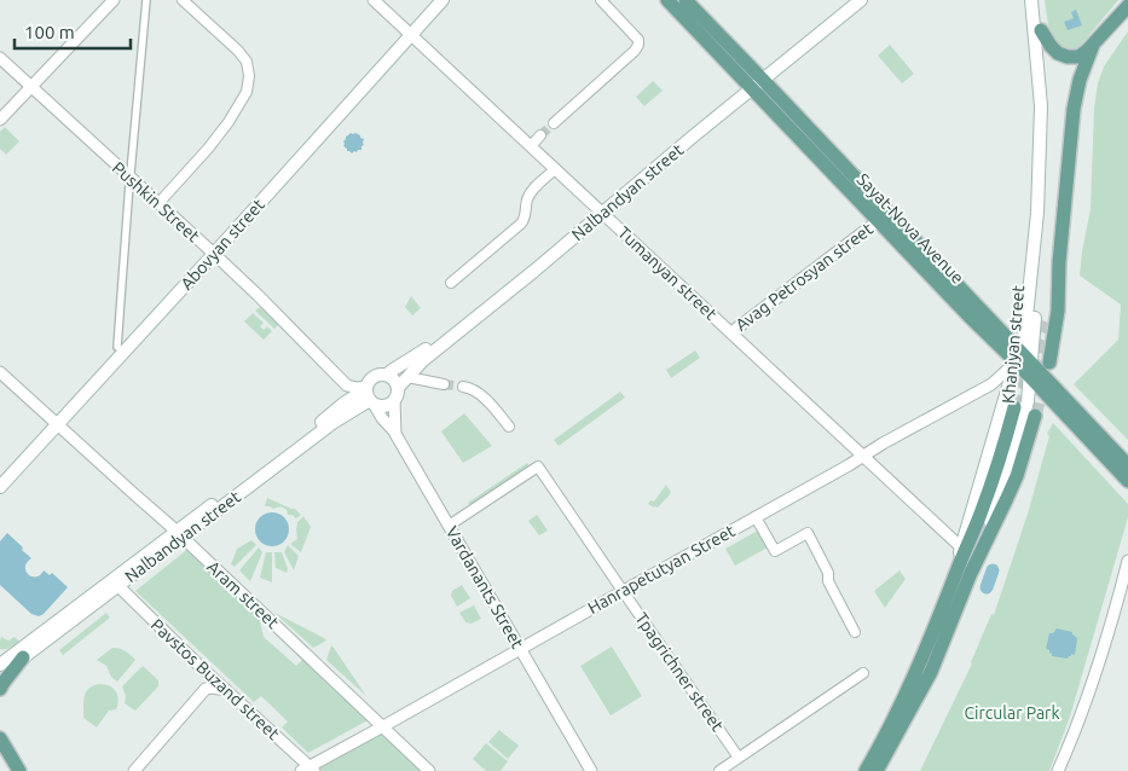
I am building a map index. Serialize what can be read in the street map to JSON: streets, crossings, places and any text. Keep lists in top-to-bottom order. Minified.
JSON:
{"streets":{"main road":["Nalbandyan street","Sayat-Nova Avenue","Abovyan street","Khanjyan street"],"street":["Pushkin Street","Tumanyan street","Avag Petrosyan street","Hanrapetutyan Street","Vardanants Street","Aram street","Tpagrichner street","Pavstos Buzand street"]},"crossings":[["Nalbandyan street","Pushkin Street"],["Nalbandyan street","Sayat-Nova Avenue"],["Nalbandyan street","Tumanyan street"],["Nalbandyan street","Vardanants Street"],["Nalbandyan street","Aram street"],["Nalbandyan street","Pavstos Buzand street"],["Pushkin Street","Abovyan street"],["Pushkin Street","Vardanants Street"],["Sayat-Nova Avenue","Avag Petrosyan street"],["Sayat-Nova Avenue","Khanjyan street"],["Sayat-Nova Avenue","Hanrapetutyan Street"],["Abovyan street","Tumanyan street"],["Abovyan street","Aram street"],["Tumanyan street","Avag Petrosyan street"],["Tumanyan street","Khanjyan street"],["Tumanyan street","Hanrapetutyan Street"],["Khanjyan street","Hanrapetutyan Street"],["Hanrapetutyan Street","Vardanants Street"],["Hanrapetutyan Street","Aram street"],["Hanrapetutyan Street","Tpagrichner street"],["Hanrapetutyan Street","Pavstos Buzand street"],["Vardanants Street","Tpagrichner street"]],"parks":["Circular Park"],"scale_bar":"100 m"}
